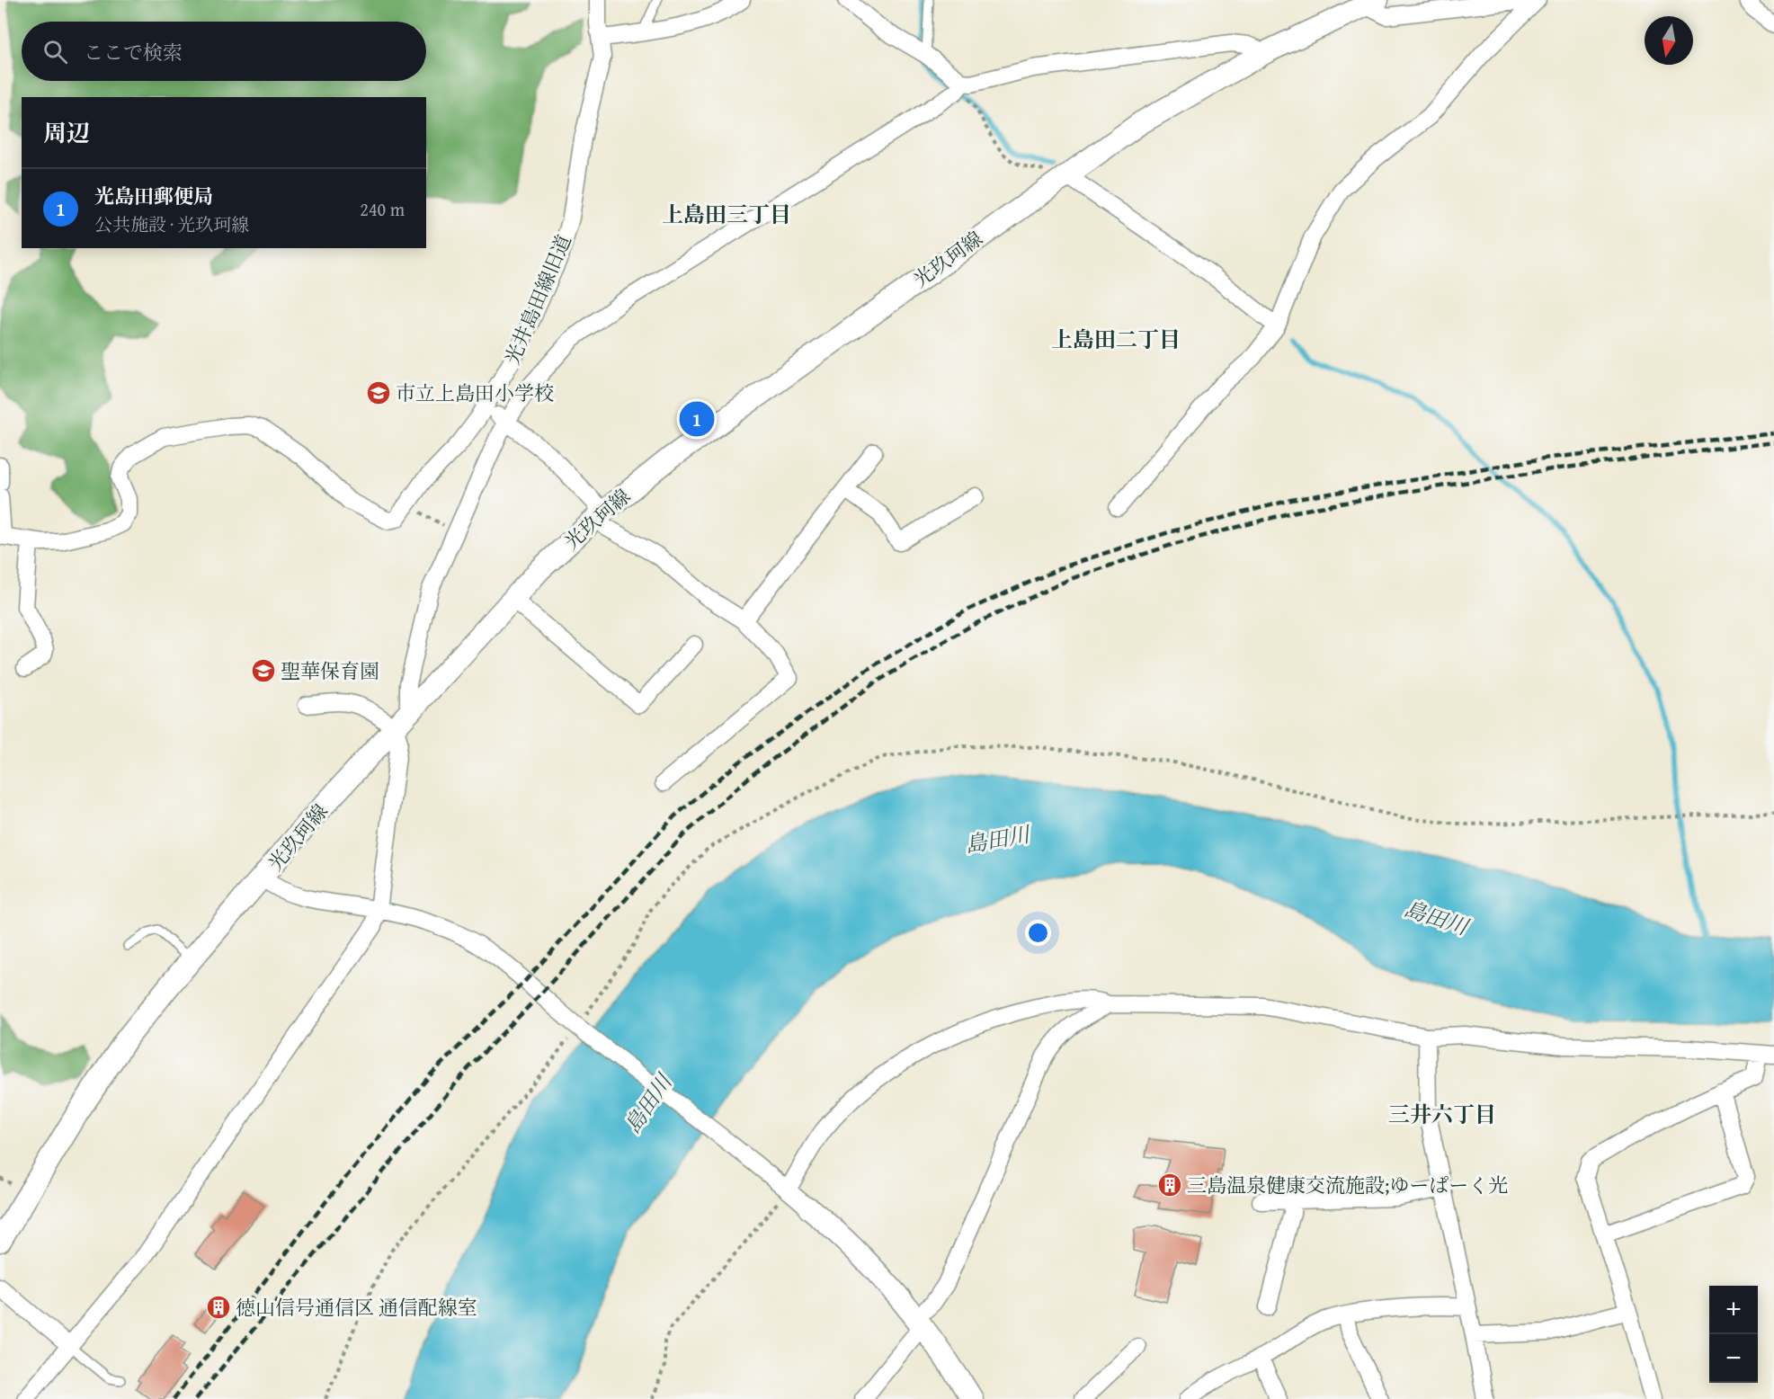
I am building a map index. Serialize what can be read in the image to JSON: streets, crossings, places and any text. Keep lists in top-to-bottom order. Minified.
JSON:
{"streets":{"main road":["光玖珂線"],"street":["光井島田線旧道"]},"districts":["上島田三丁目","上島田二丁目","三井六丁目"],"water":["島田川"],"places":{"school or university":["市立上島田小学校","聖華保育園"],"building":["三島温泉健康交流施設;ゆーぱーく光","徳山信号通信区 通信配線室"]},"north":"bottom","page":{"search":"ここで検索","heading":"周辺","list":[{"mark":"1","name":"光島田郵便局","note":"公共施設 · 光玖珂線","value":"240 m"}],"pins":"1","map_buttons":["+","−"]}}
